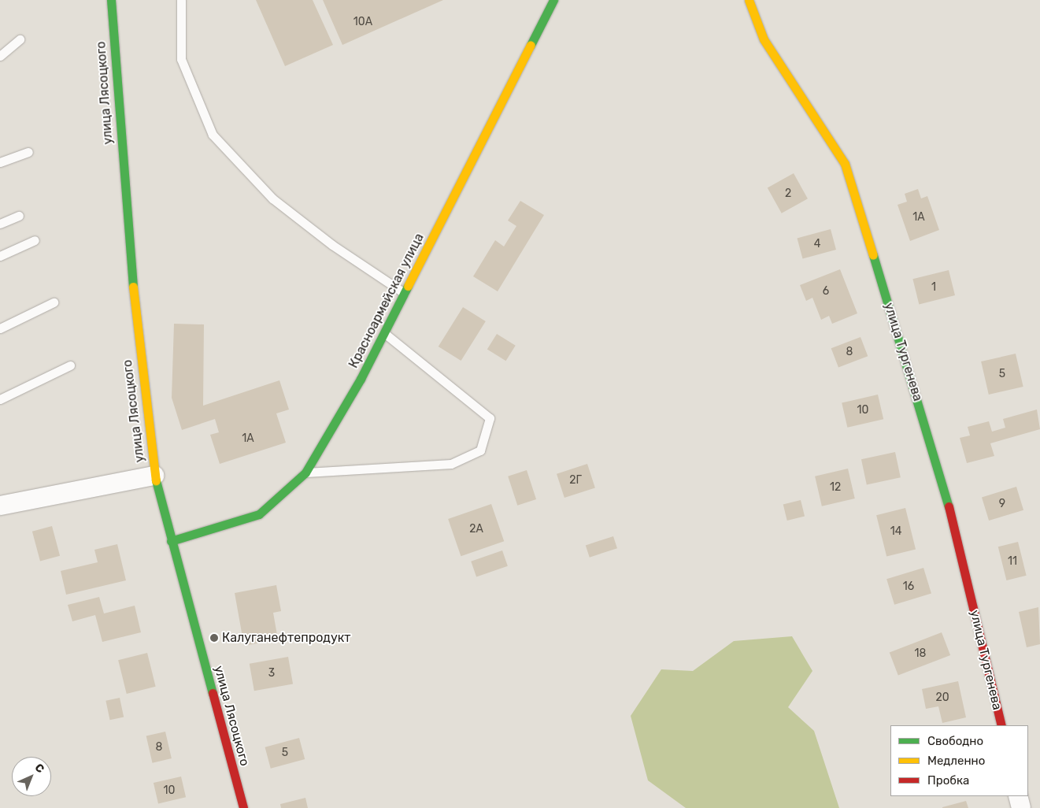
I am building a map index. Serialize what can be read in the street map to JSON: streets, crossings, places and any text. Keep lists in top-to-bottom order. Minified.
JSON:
{"streets":{"street":["улица Лясоцкого","Красноармейская улица","улица Тургенева"]},"crossings":[["улица Лясоцкого","Красноармейская улица"]],"places":["Калуганефтепродукт"],"house_numbers":["10А","2","1А","4","1","6","8","5","10","1А","2Г","12","9","2А","14","11","16","18","3","20","8","5","10"],"legend":["Свободно","Медленно","Пробка"],"north":"top right"}
